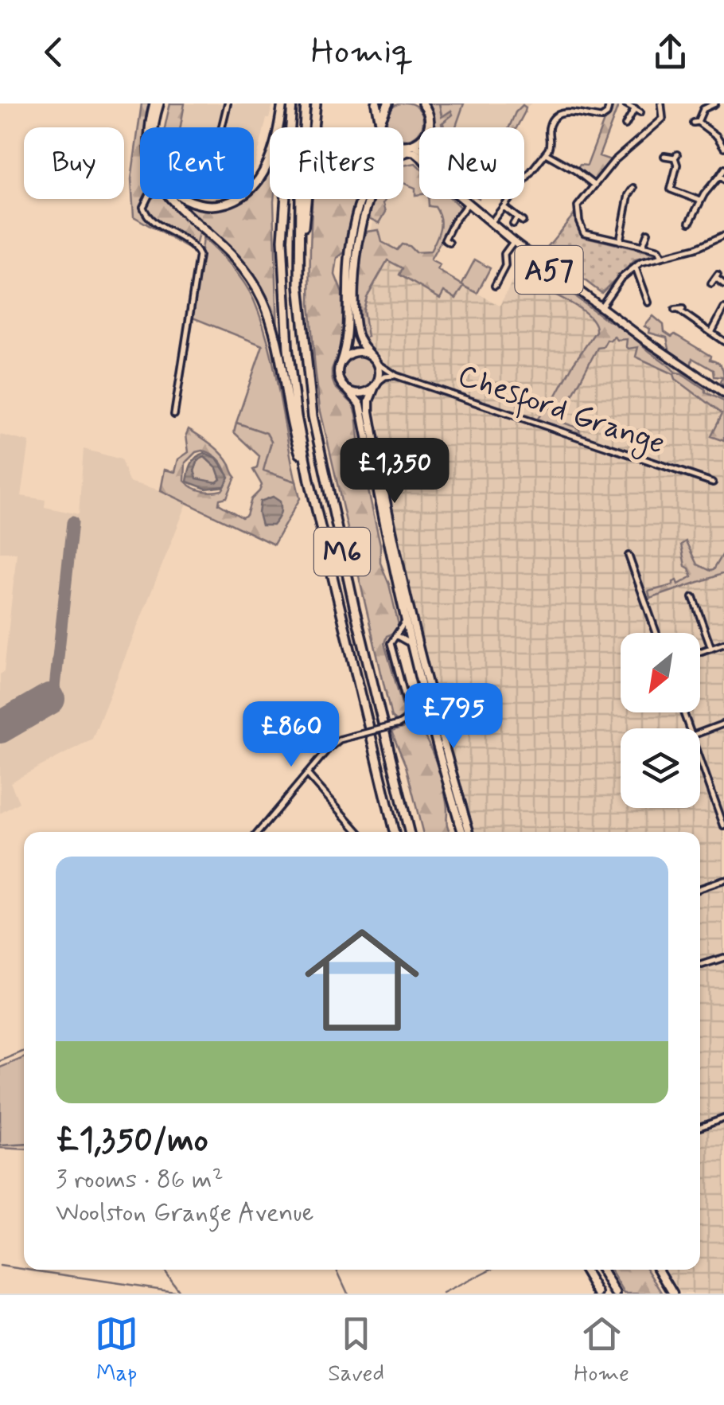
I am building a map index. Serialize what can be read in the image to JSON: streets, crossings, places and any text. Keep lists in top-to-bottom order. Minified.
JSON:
{"streets":{"highway":["A57","M6"],"street":["Chesford Grange"]},"north":"bottom left","page":{"header":"Homiq","chip":["Buy","Rent","Filters","New"],"price":["£1,350","£795","£860"],"list":[{"name":"£1,350/mo","note":"3 rooms · 86 m² · Woolston Grange Avenue"}],"tabs":["Map","Saved","Home"]}}
